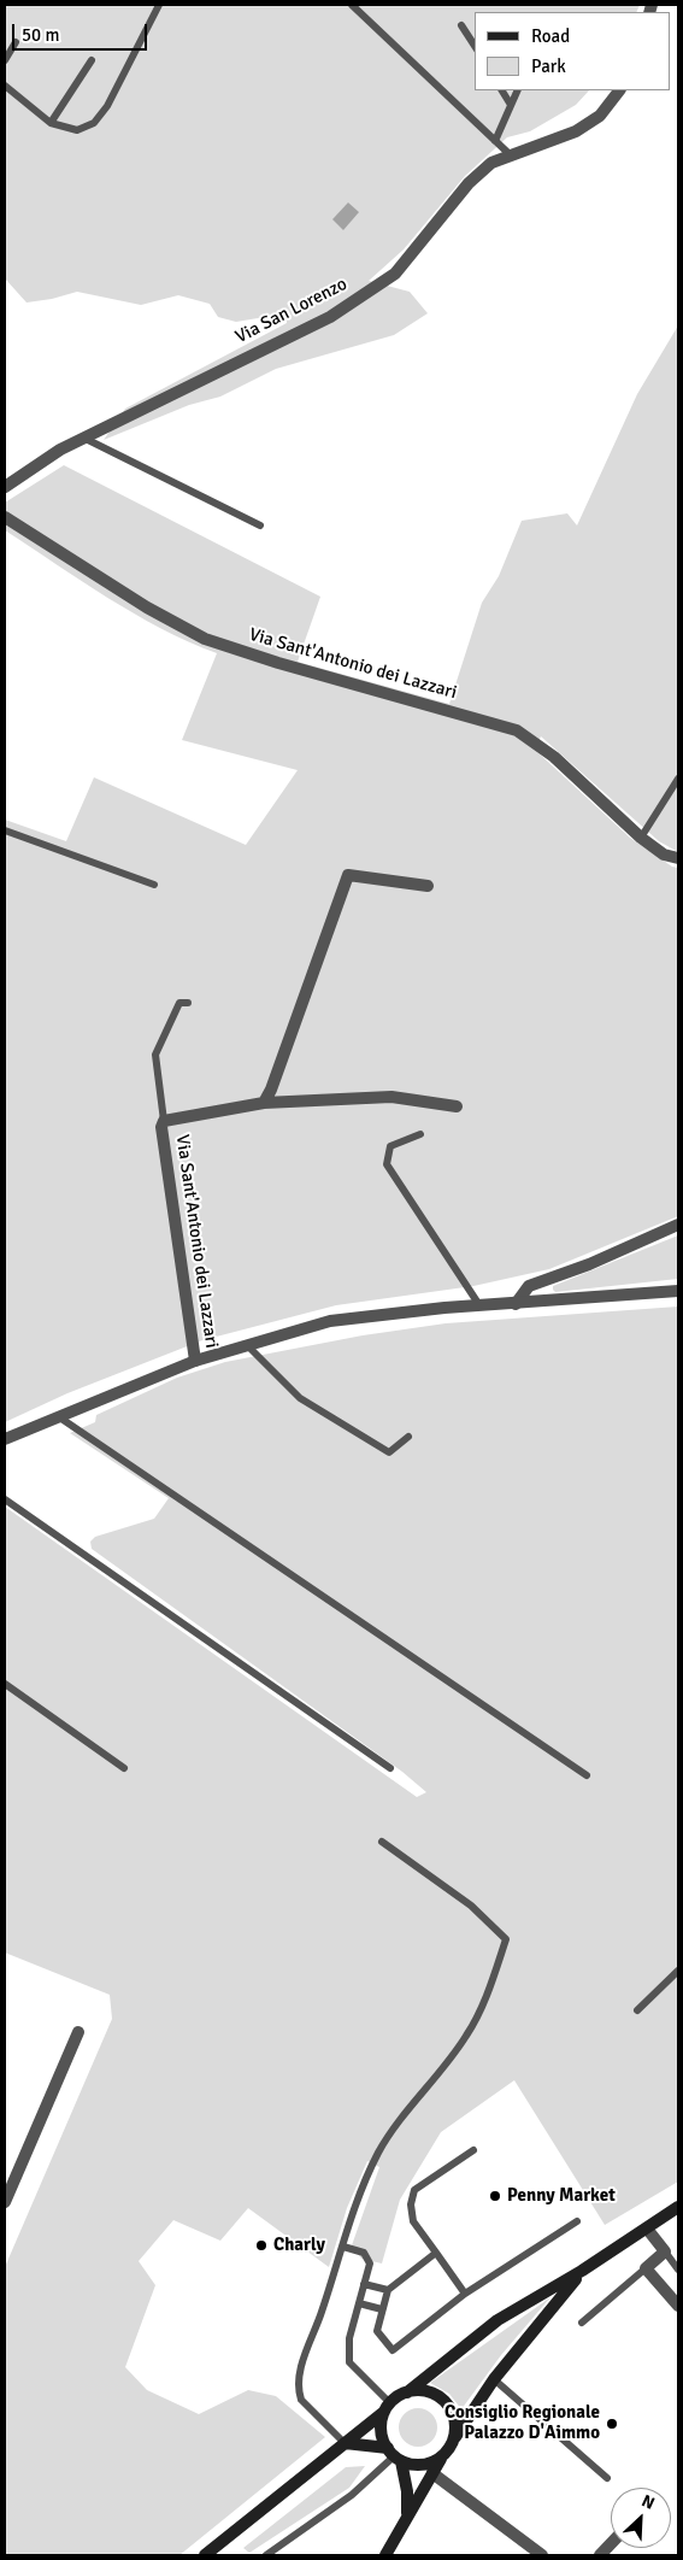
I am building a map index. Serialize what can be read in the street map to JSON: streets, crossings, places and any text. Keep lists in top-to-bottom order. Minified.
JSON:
{"streets":{"street":["Via San Lorenzo","Via Sant'Antonio dei Lazzari"]},"places":["Penny Market","Charly","Consiglio Regionale Palazzo D'Aimmo"],"legend":["Road","Park"],"scale_bar":"50 m","north":"top right"}
